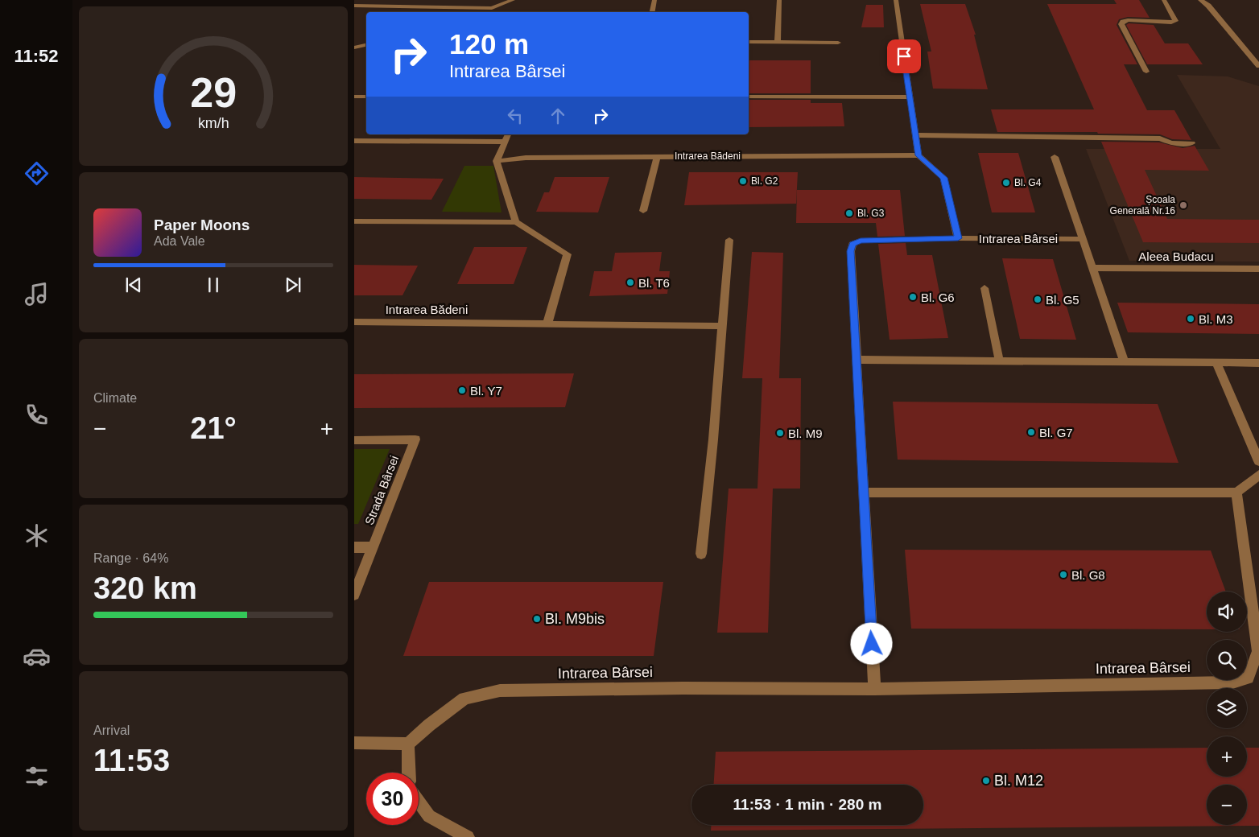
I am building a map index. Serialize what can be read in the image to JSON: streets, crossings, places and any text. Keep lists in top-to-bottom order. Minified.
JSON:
{"streets":{"street":["Intrarea Bădeni","Intrarea Bârsei","Aleea Budacu","Strada Bârsei"]},"places":["Bl. G2","Bl. G4","Școala Generală Nr.16","Bl. G3","Bl. T6","Bl. G6","Bl. G5","Bl. M3","Bl. Y7","Bl. G7","Bl. M9","Bl. G8","Bl. M9bis","Bl. M12"],"page":{"tabs":"11:52","turn":["120 m","Intrarea Bârsei"],"song":["Paper Moons","Ada Vale"],"tile":["Climate",["Range · 64%","320 km"],["Arrival","11:53"]],"heat":["−","21°","+"],"map_buttons":["+","−"],"limit":"30","trip":"11:53 · 1 min · 280 m","gauge":["29","km/h"]}}
